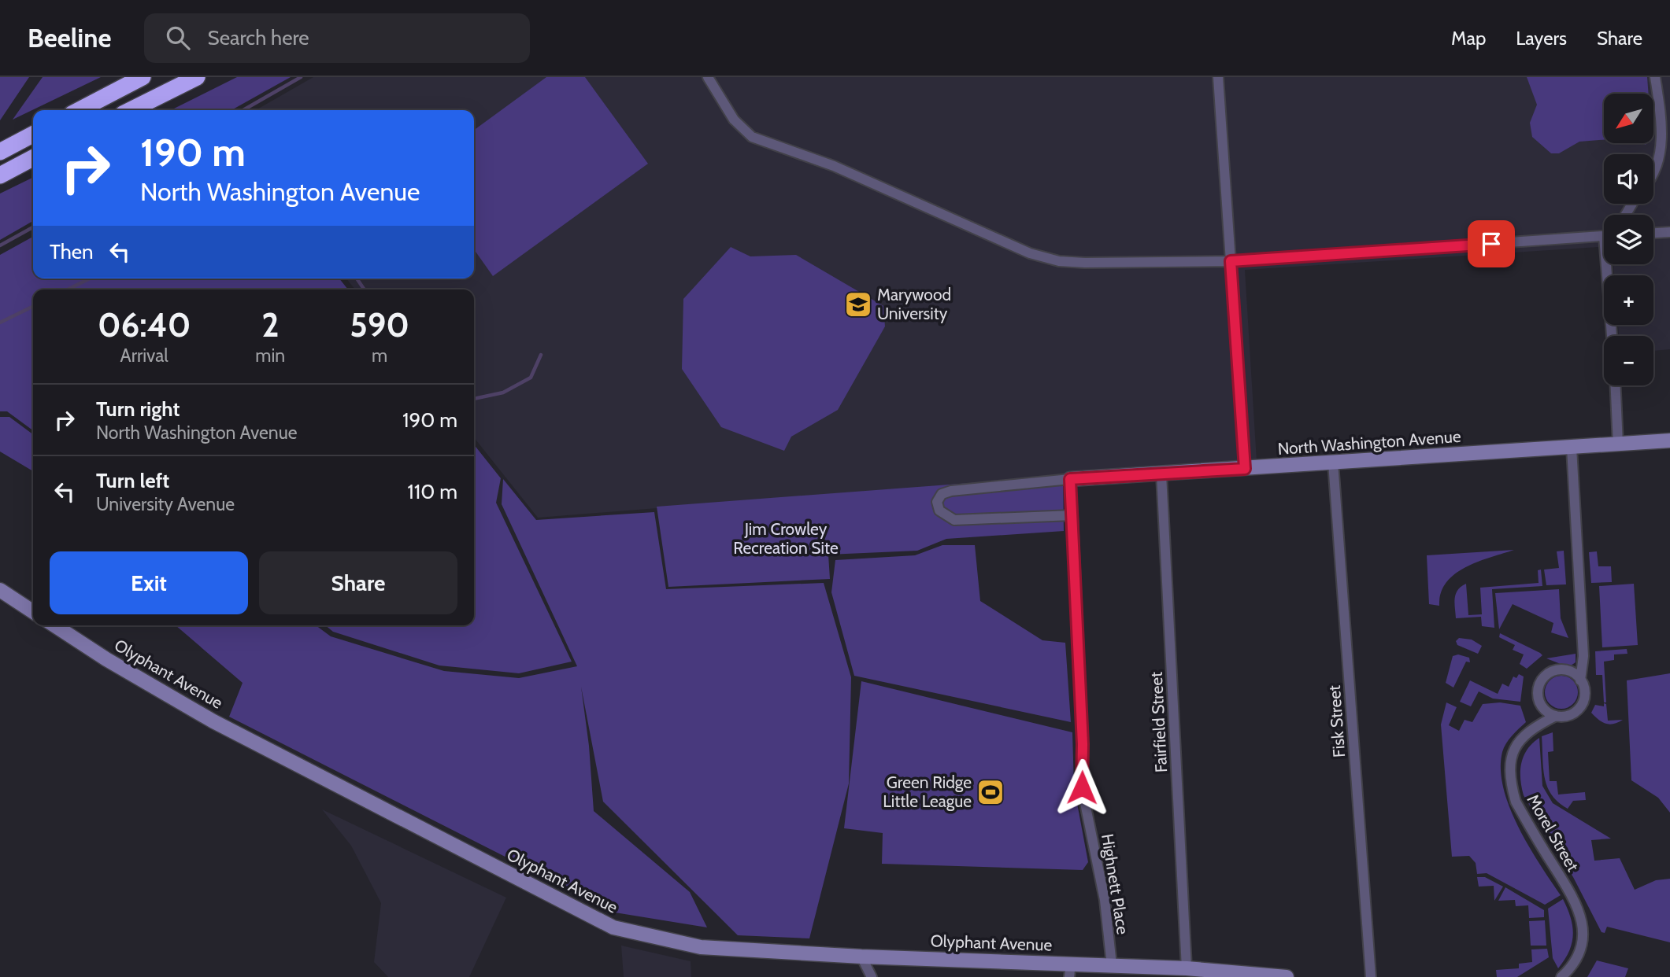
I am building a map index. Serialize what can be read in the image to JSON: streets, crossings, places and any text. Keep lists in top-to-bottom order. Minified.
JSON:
{"streets":{"street":["North Washington Avenue","Olyphant Avenue","Fisk Street","Fairfield Street","Morel Street","Highnett Place"]},"crossings":[["North Washington Avenue","Fisk Street"],["North Washington Avenue","Fairfield Street"],["North Washington Avenue","Morel Street"],["North Washington Avenue","Highnett Place"],["Olyphant Avenue","Fairfield Street"],["Olyphant Avenue","Highnett Place"]],"parks":["Jim Crowley Recreation Site"],"places":{"school or university":["Marywood University"],"sports":["Green Ridge Little League"]},"north":"bottom left","page":{"header":"Beeline","search":"Search here","nav":["Map","Layers","Share"],"map_buttons":["+","−"],"turn":["190 m","North Washington Avenue"],"then":"Then","eta":["06:40","Arrival","2","min","590","m"],"list":[{"name":"Turn right","note":"North Washington Avenue","value":"190 m"},{"name":"Turn left","note":"University Avenue","value":"110 m"}],"buttons":["Exit","Share"]}}
